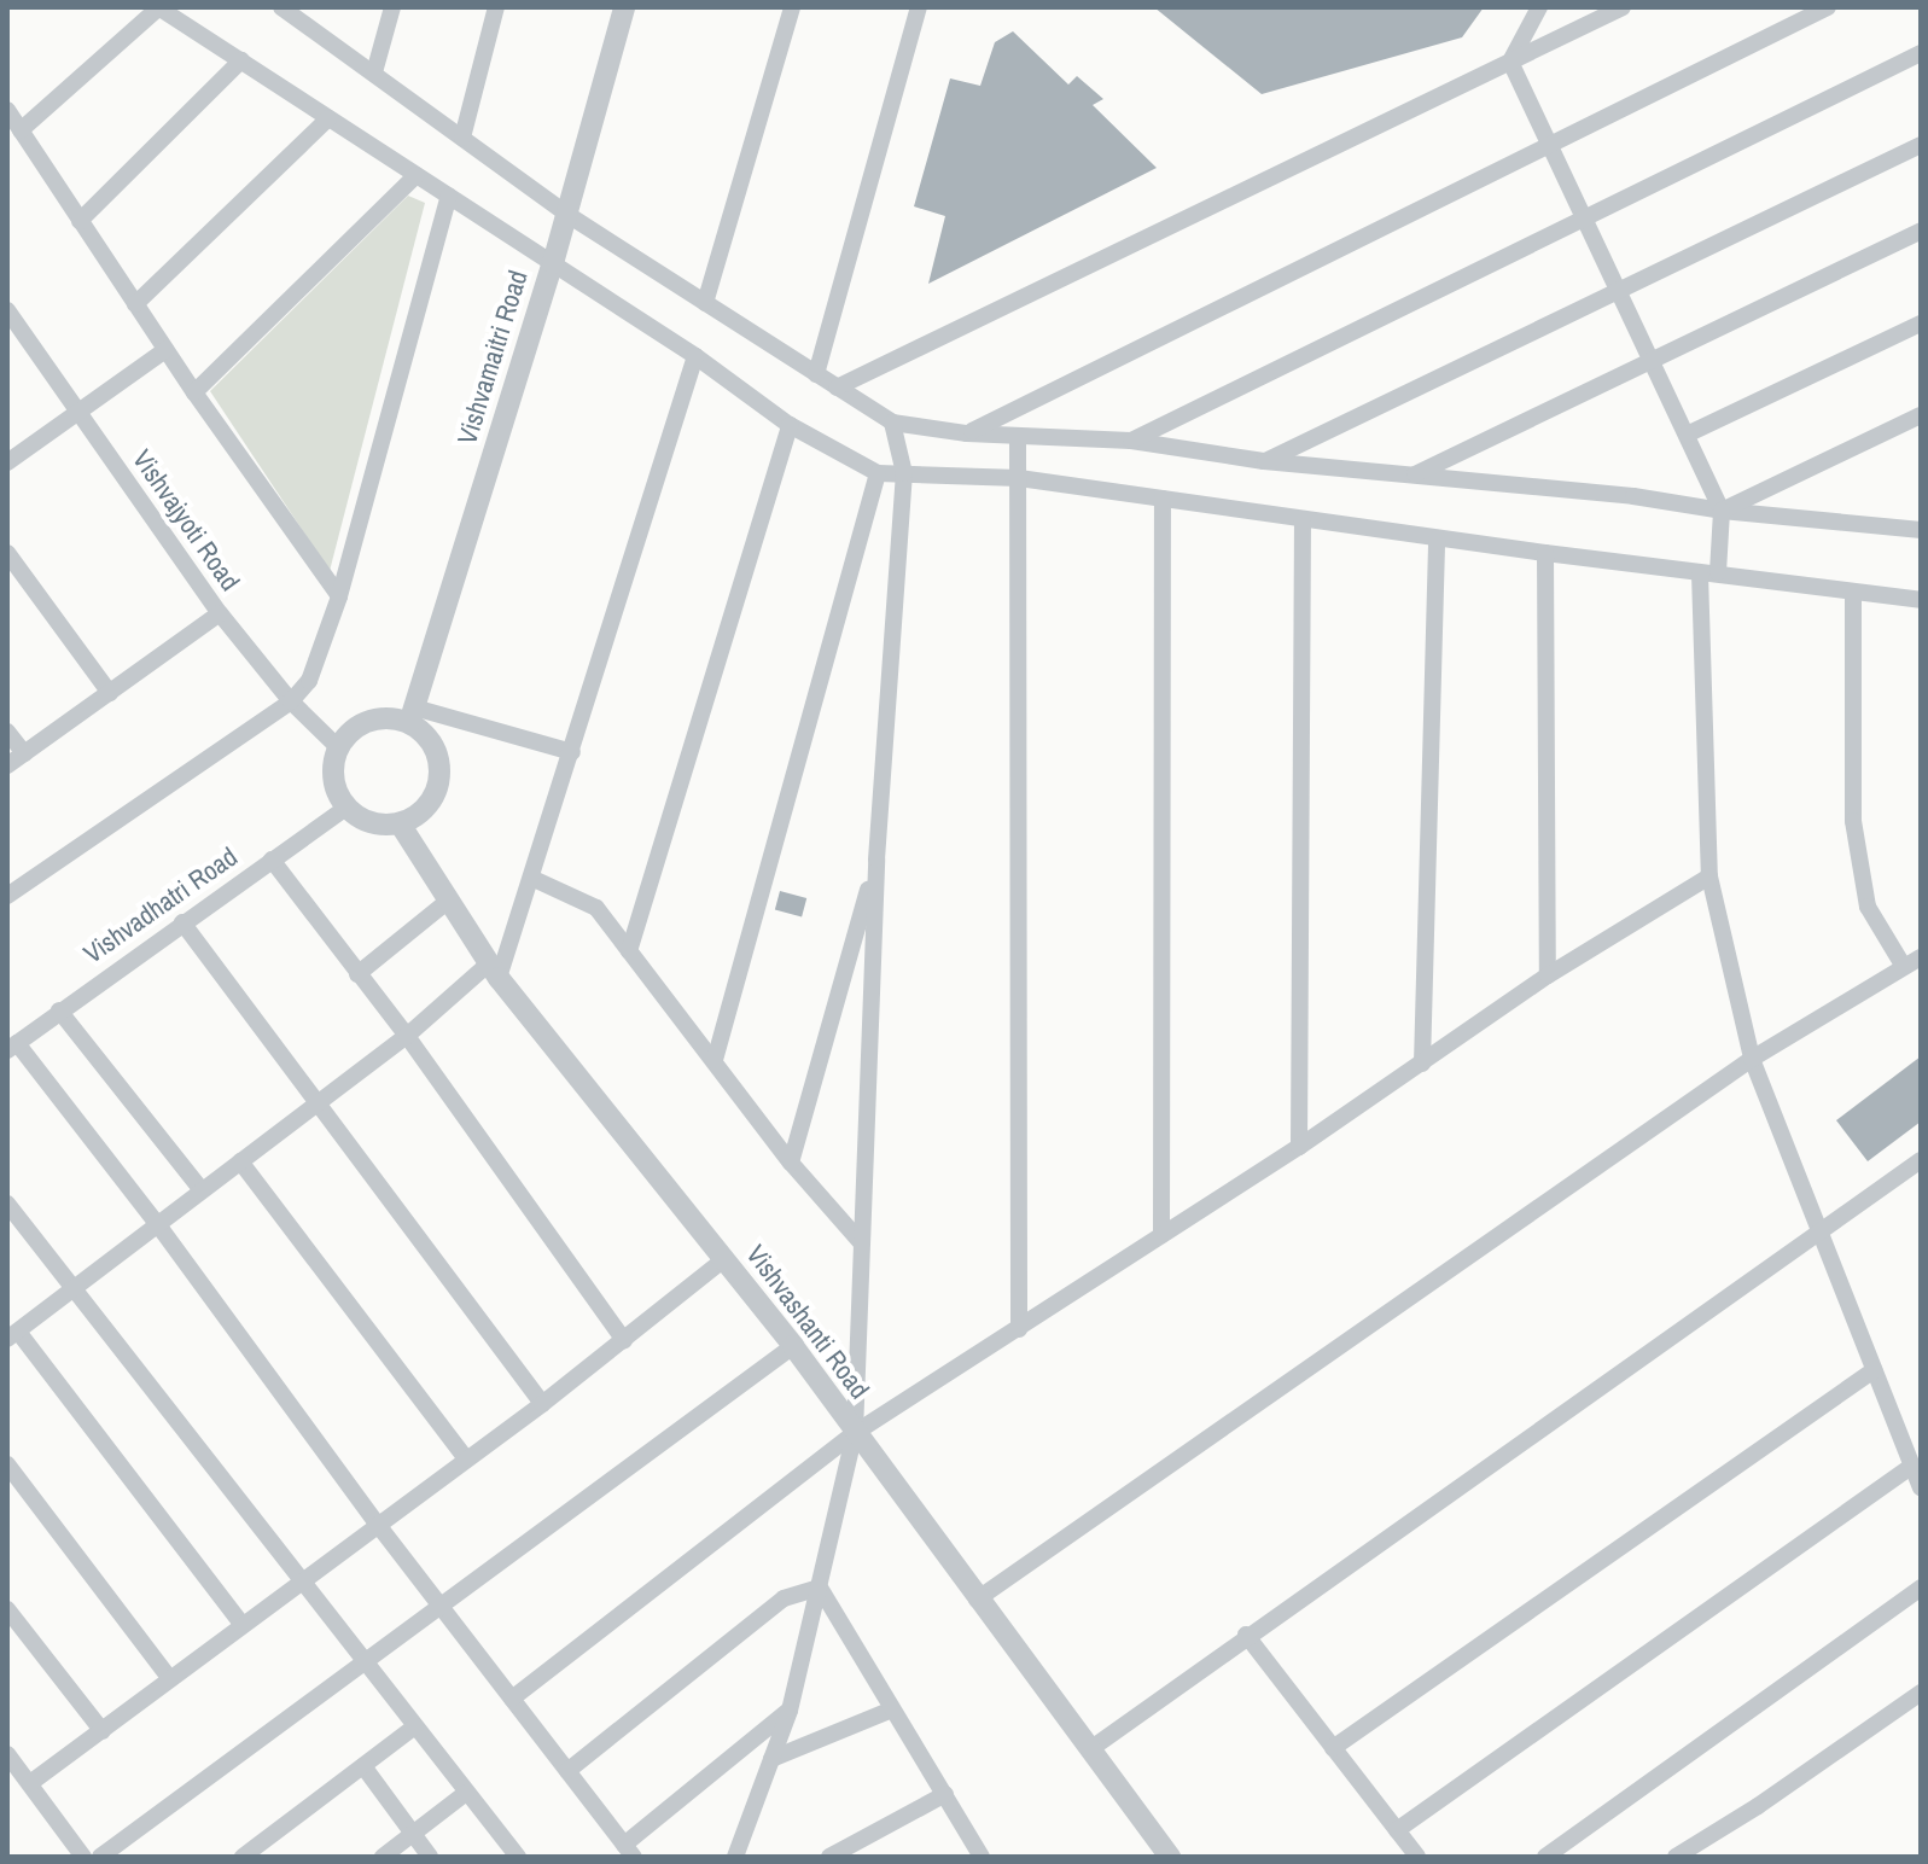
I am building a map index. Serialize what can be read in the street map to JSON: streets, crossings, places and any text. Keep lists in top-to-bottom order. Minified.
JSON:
{"streets":{"street":["Vishvamaitri Road","Vishvajyoti Road","Vishvadhatri Road","Vishvashanti Road"]},"crossings":[["Vishvamaitri Road","Vishvajyoti Road"],["Vishvamaitri Road","Vishvadhatri Road"],["Vishvamaitri Road","Vishvashanti Road"],["Vishvajyoti Road","Vishvadhatri Road"],["Vishvajyoti Road","Vishvashanti Road"],["Vishvadhatri Road","Vishvashanti Road"]]}
